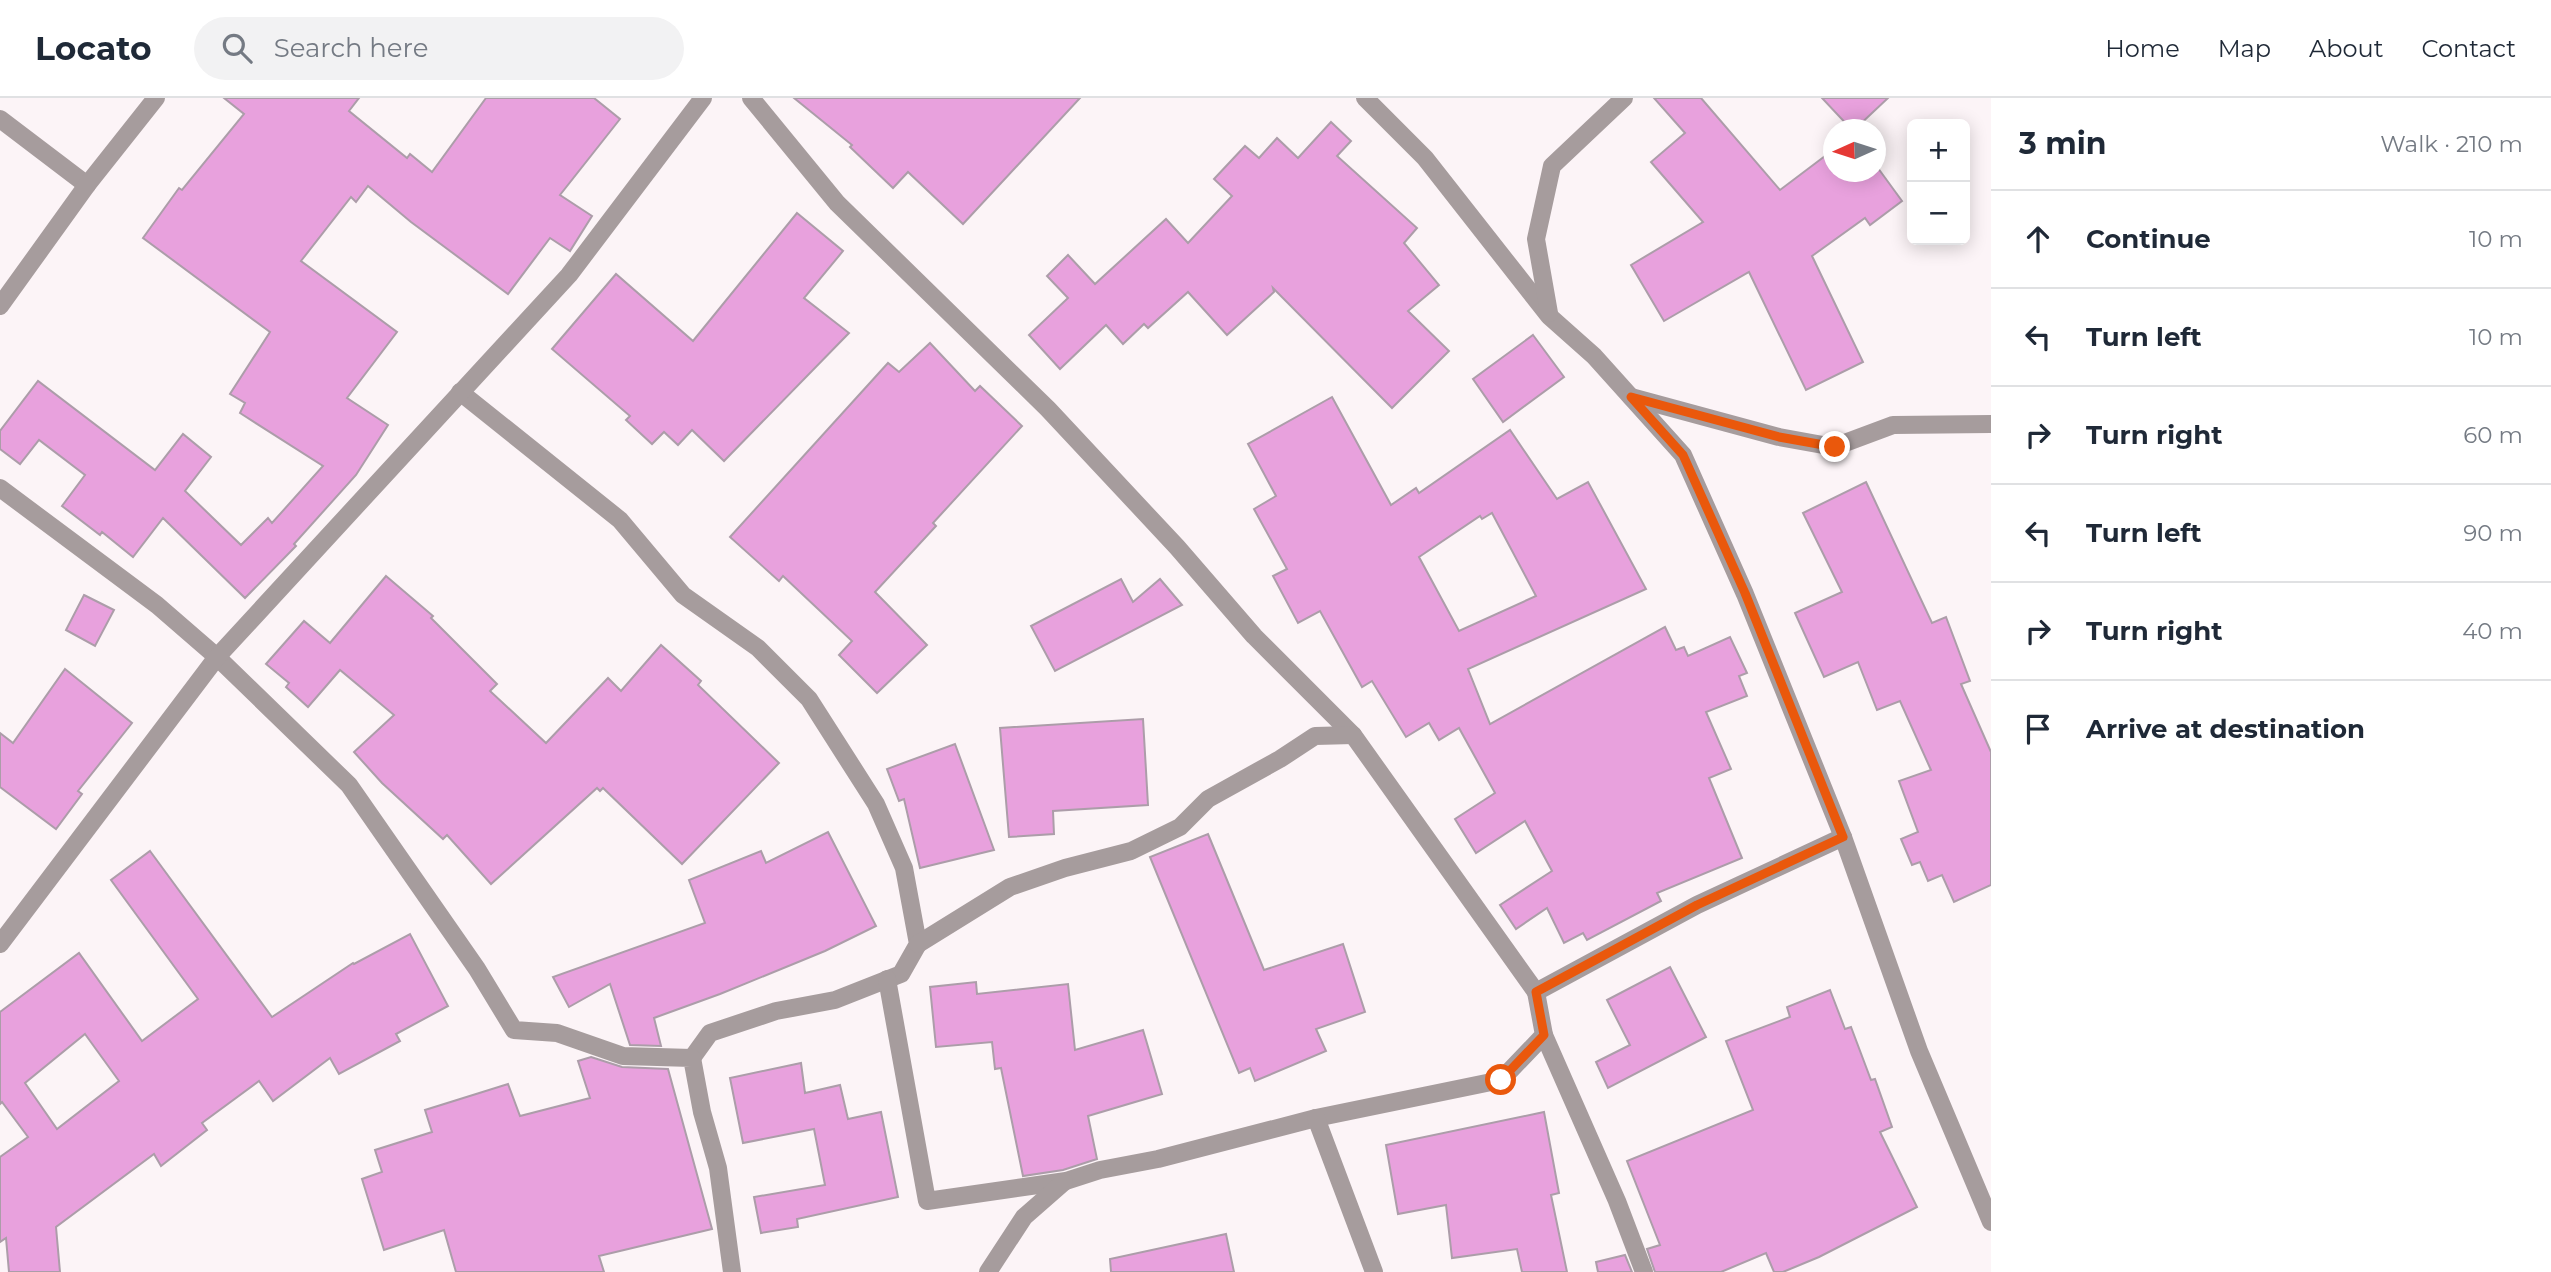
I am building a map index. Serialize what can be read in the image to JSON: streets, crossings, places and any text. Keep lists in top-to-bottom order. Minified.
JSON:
{"north":"left","page":{"header":"Locato","search":"Search here","nav":["Home","Map","About","Contact"],"heading":["3 min","Walk · 210 m"],"map_buttons":["+","−"],"list":[["Continue","10 m"],["Turn left","10 m"],["Turn right","60 m"],["Turn left","90 m"],["Turn right","40 m"],"Arrive at destination"]}}
